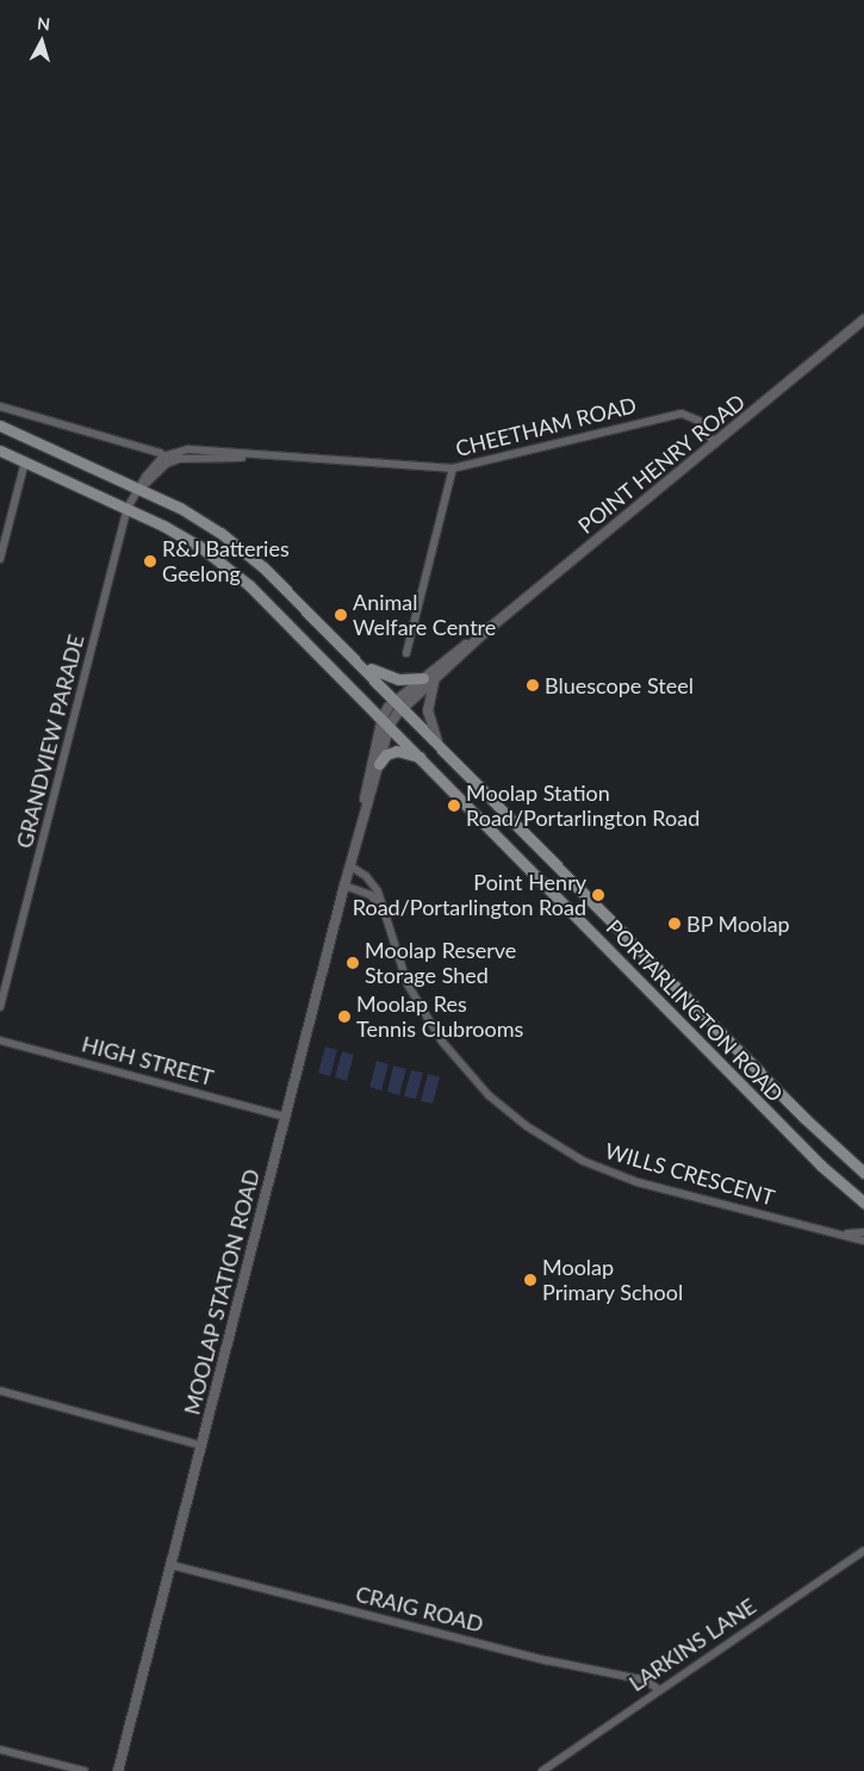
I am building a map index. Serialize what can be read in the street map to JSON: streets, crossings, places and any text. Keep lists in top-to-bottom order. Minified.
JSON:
{"streets":{"main road":["PORTARLINGTON ROAD"],"street":["CHEETHAM ROAD","POINT HENRY ROAD","GRANDVIEW PARADE","HIGH STREET","WILLS CRESCENT","MOOLAP STATION ROAD","CRAIG ROAD","LARKINS LANE"]},"crossings":[["CHEETHAM ROAD","POINT HENRY ROAD"],["POINT HENRY ROAD","PORTARLINGTON ROAD"],["POINT HENRY ROAD","MOOLAP STATION ROAD"],["GRANDVIEW PARADE","PORTARLINGTON ROAD"],["PORTARLINGTON ROAD","MOOLAP STATION ROAD"],["HIGH STREET","MOOLAP STATION ROAD"],["WILLS CRESCENT","MOOLAP STATION ROAD"],["MOOLAP STATION ROAD","CRAIG ROAD"],["CRAIG ROAD","LARKINS LANE"]],"places":["R&J Batteries Geelong","Animal Welfare Centre","Bluescope Steel","Moolap Station Road/Portarlington Road","Point Henry Road/Portarlington Road","BP Moolap","Moolap Reserve Storage Shed","Moolap Res Tennis Clubrooms","Moolap Primary School"],"north":"top"}
